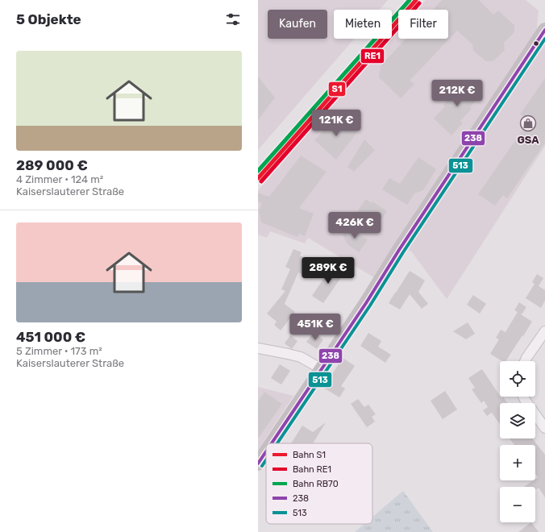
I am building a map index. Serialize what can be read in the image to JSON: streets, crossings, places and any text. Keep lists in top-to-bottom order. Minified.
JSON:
{"places":{"shop":["GSA"]},"lines":["rail line S1","rail line RB70","rail line RE1","transit line 238","transit line 513"],"legend":["Bahn S1","Bahn RE1","Bahn RB70","238","513"],"page":{"heading":"5 Objekte","chip":["Kaufen","Mieten","Filter"],"list":[{"name":"289 000 €","note":"4 Zimmer · 124 m² · Kaiserslauterer Straße"},{"name":"451 000 €","note":"5 Zimmer · 173 m² · Kaiserslauterer Straße"}],"price":["212K €","121K €","426K €","289K €","451K €"],"map_buttons":["+","−"]}}
